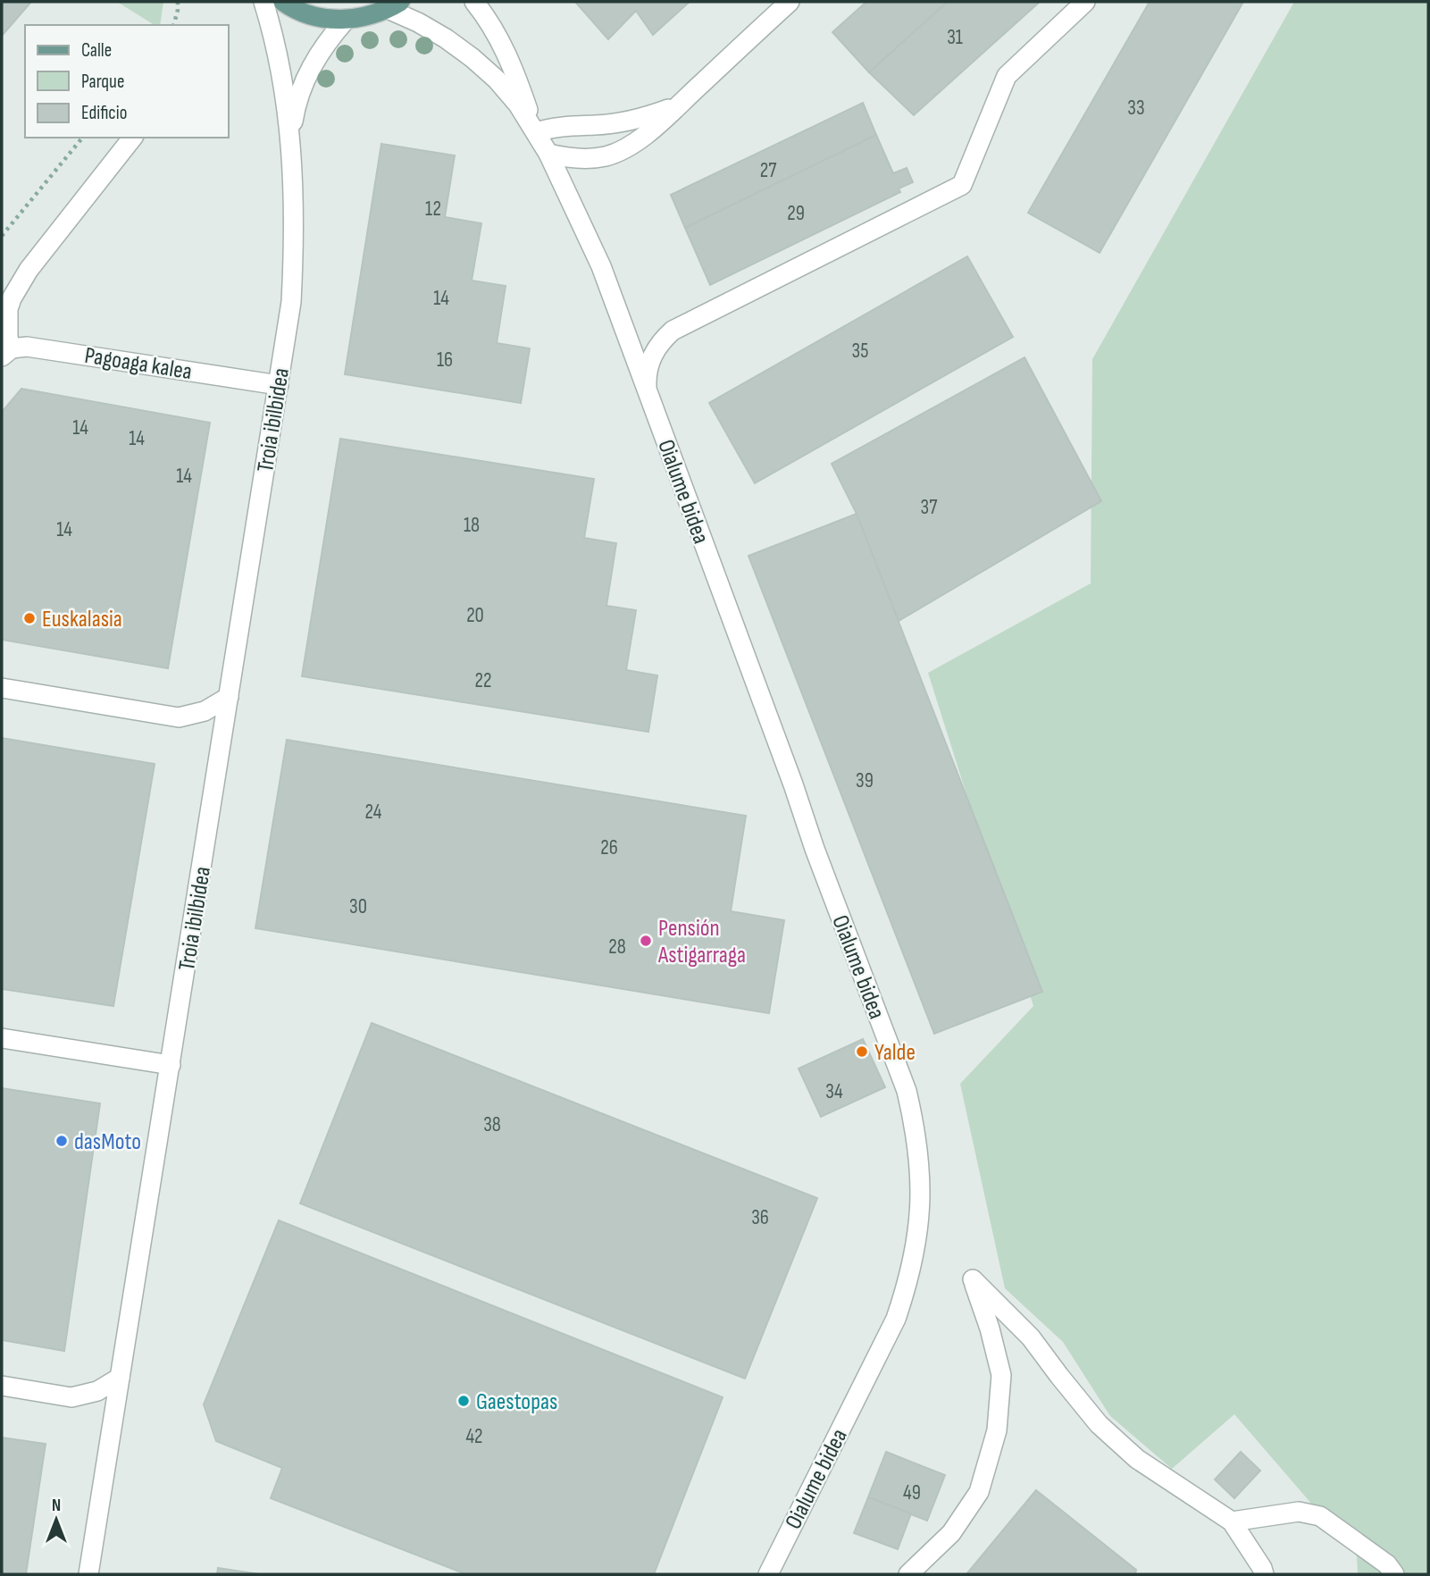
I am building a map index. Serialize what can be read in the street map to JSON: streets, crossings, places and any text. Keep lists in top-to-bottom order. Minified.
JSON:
{"streets":{"street":["Pagoaga kalea","Troia ibilbidea","Oialume bidea"]},"crossings":[["Pagoaga kalea","Troia ibilbidea"]],"places":["Euskalasia","Pensión Astigarraga","Yalde","dasMoto","Gaestopas"],"house_numbers":["31","33","27","12","29","14","35","16","14","14","14","37","18","14","20","22","39","24","26","30","28","34","38","36","42","49"],"legend":["Calle","Parque","Edificio"],"north":"top"}
